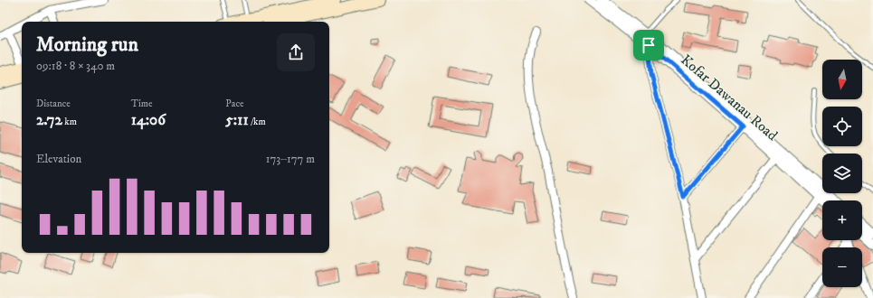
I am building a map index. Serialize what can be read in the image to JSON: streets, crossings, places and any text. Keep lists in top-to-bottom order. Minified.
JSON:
{"streets":{"street":["Kofar Dawanau Road"]},"north":"bottom","page":{"heading":["Morning run","09:18 · 8 × 340 m"],"map_buttons":["+","−"],"stats":[["Distance","2.72 km"],["Time","14:06"],["Pace","5:11 /km"]],"chart":["Elevation","173–177 m"]}}
